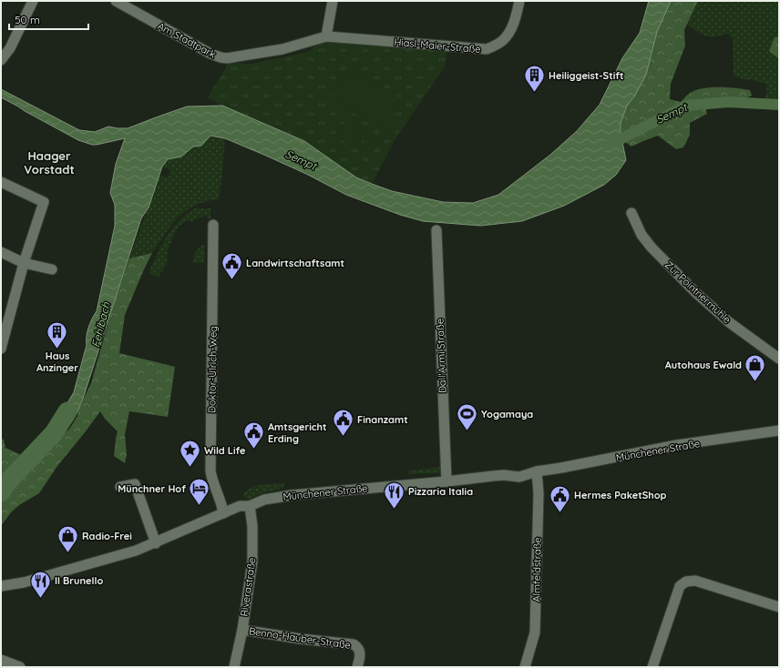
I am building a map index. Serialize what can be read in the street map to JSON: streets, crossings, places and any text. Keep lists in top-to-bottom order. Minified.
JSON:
{"streets":{"street":["Am Stadtpark","Hiasl-Maier-Straße","Zur Pointnermühle","Dall'Armi Straße","Doktor-Ulrich-Weg","Münchener Straße","Almfeldstraße","Riverastraße","Benno-Hauber-Straße"]},"crossings":[["Am Stadtpark","Hiasl-Maier-Straße"],["Dall'Armi Straße","Münchener Straße"],["Doktor-Ulrich-Weg","Münchener Straße"],["Münchener Straße","Almfeldstraße"],["Münchener Straße","Riverastraße"],["Riverastraße","Benno-Hauber-Straße"]],"districts":["Haager Vorstadt"],"water":["Sempt","Fehlbach"],"places":{"building":["Heiliggeist-Stift","Haus Anzinger"],"public building":["Landwirtschaftsamt","Finanzamt","Amtsgericht Erding","Hermes PaketShop"],"shop":["Autohaus Ewald","Radio-Frei"],"sports":["Yogamaya"],"place":["Wild Life"],"hotel":["Münchner Hof"],"restaurant":["Pizzaria Italia","Il Brunello"]},"scale_bar":"50 m"}
